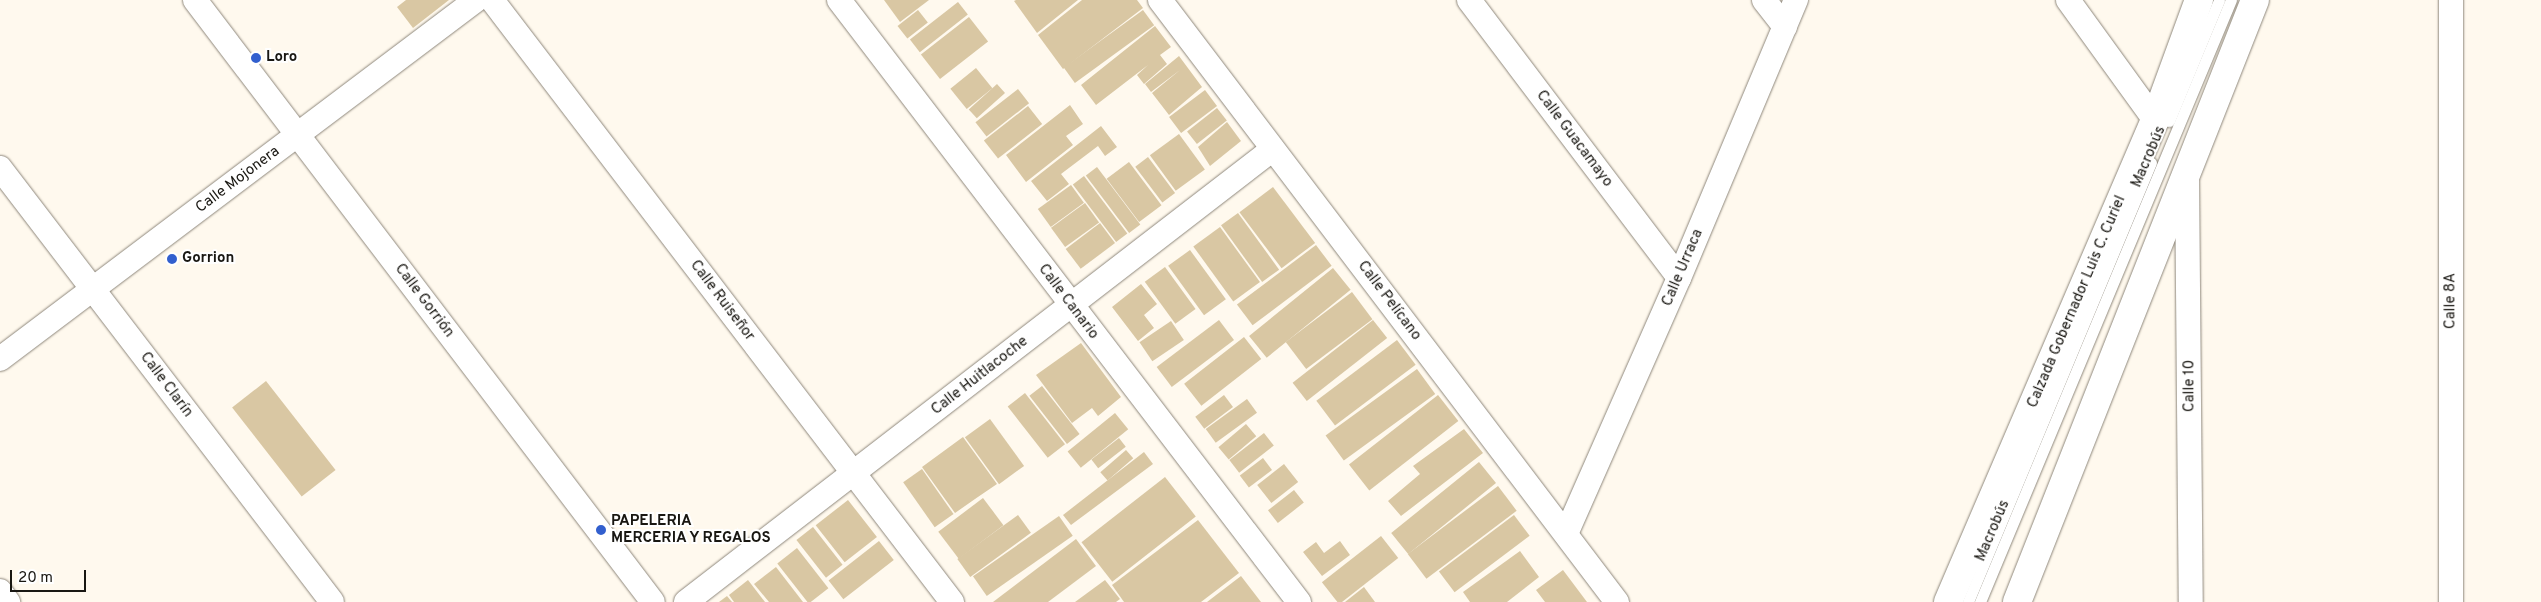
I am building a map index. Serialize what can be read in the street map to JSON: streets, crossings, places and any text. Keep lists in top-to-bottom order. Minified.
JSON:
{"streets":{"main road":["Calzada Gobernador Luis C. Curiel"],"street":["Calle Guacamayo","Calle Mojonera","Calle Urraca","Calle Gorrión","Calle Ruiseñor","Calle Pelícano","Calle 8A","Calle Canario","Calle Huitlacoche","Calle Clarín","Calle 10"],"lane":["Macrobús"]},"crossings":[["Calle Guacamayo","Calle Urraca"],["Calle Mojonera","Calle Gorrión"],["Calle Mojonera","Calle Clarín"],["Calle Urraca","Calle Pelícano"],["Calle Ruiseñor","Calle Huitlacoche"],["Calle Pelícano","Calle Huitlacoche"],["Calle Canario","Calle Huitlacoche"]],"places":["Loro","Gorrion","PAPELERIA MERCERIA Y REGALOS"],"scale_bar":"20 m"}
